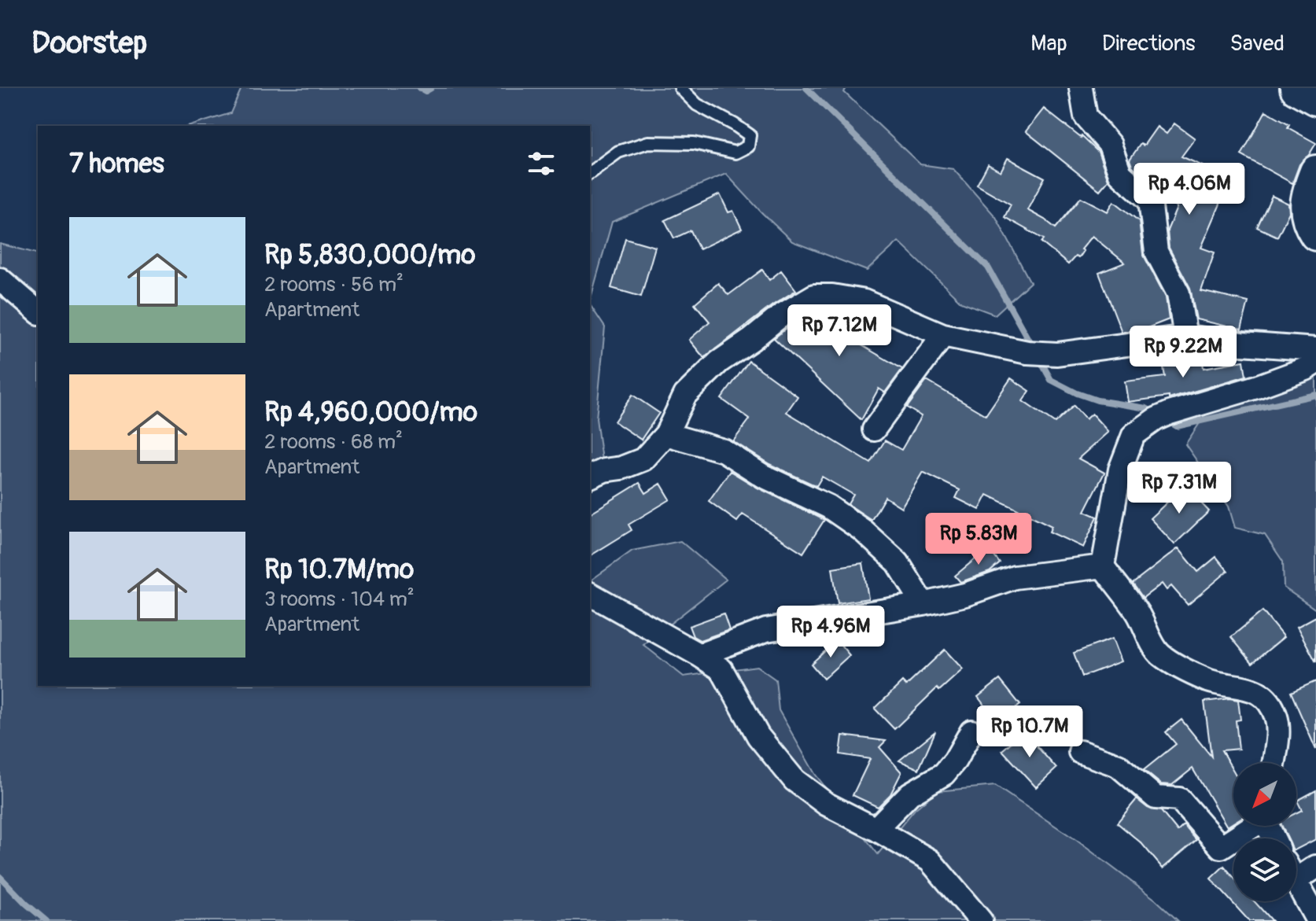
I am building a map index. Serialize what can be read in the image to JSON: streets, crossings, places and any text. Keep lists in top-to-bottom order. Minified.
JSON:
{"north":"bottom left","page":{"header":"Doorstep","nav":["Map","Directions","Saved"],"heading":"7 homes","price":["Rp 4.06M","Rp 7.12M","Rp 9.22M","Rp 7.31M","Rp 5.83M","Rp 4.96M","Rp 10.7M"],"list":[{"name":"Rp 5,830,000/mo","note":"2 rooms · 56 m² · Apartment"},{"name":"Rp 4,960,000/mo","note":"2 rooms · 68 m² · Apartment"},{"name":"Rp 10.7M/mo","note":"3 rooms · 104 m² · Apartment"}]}}
